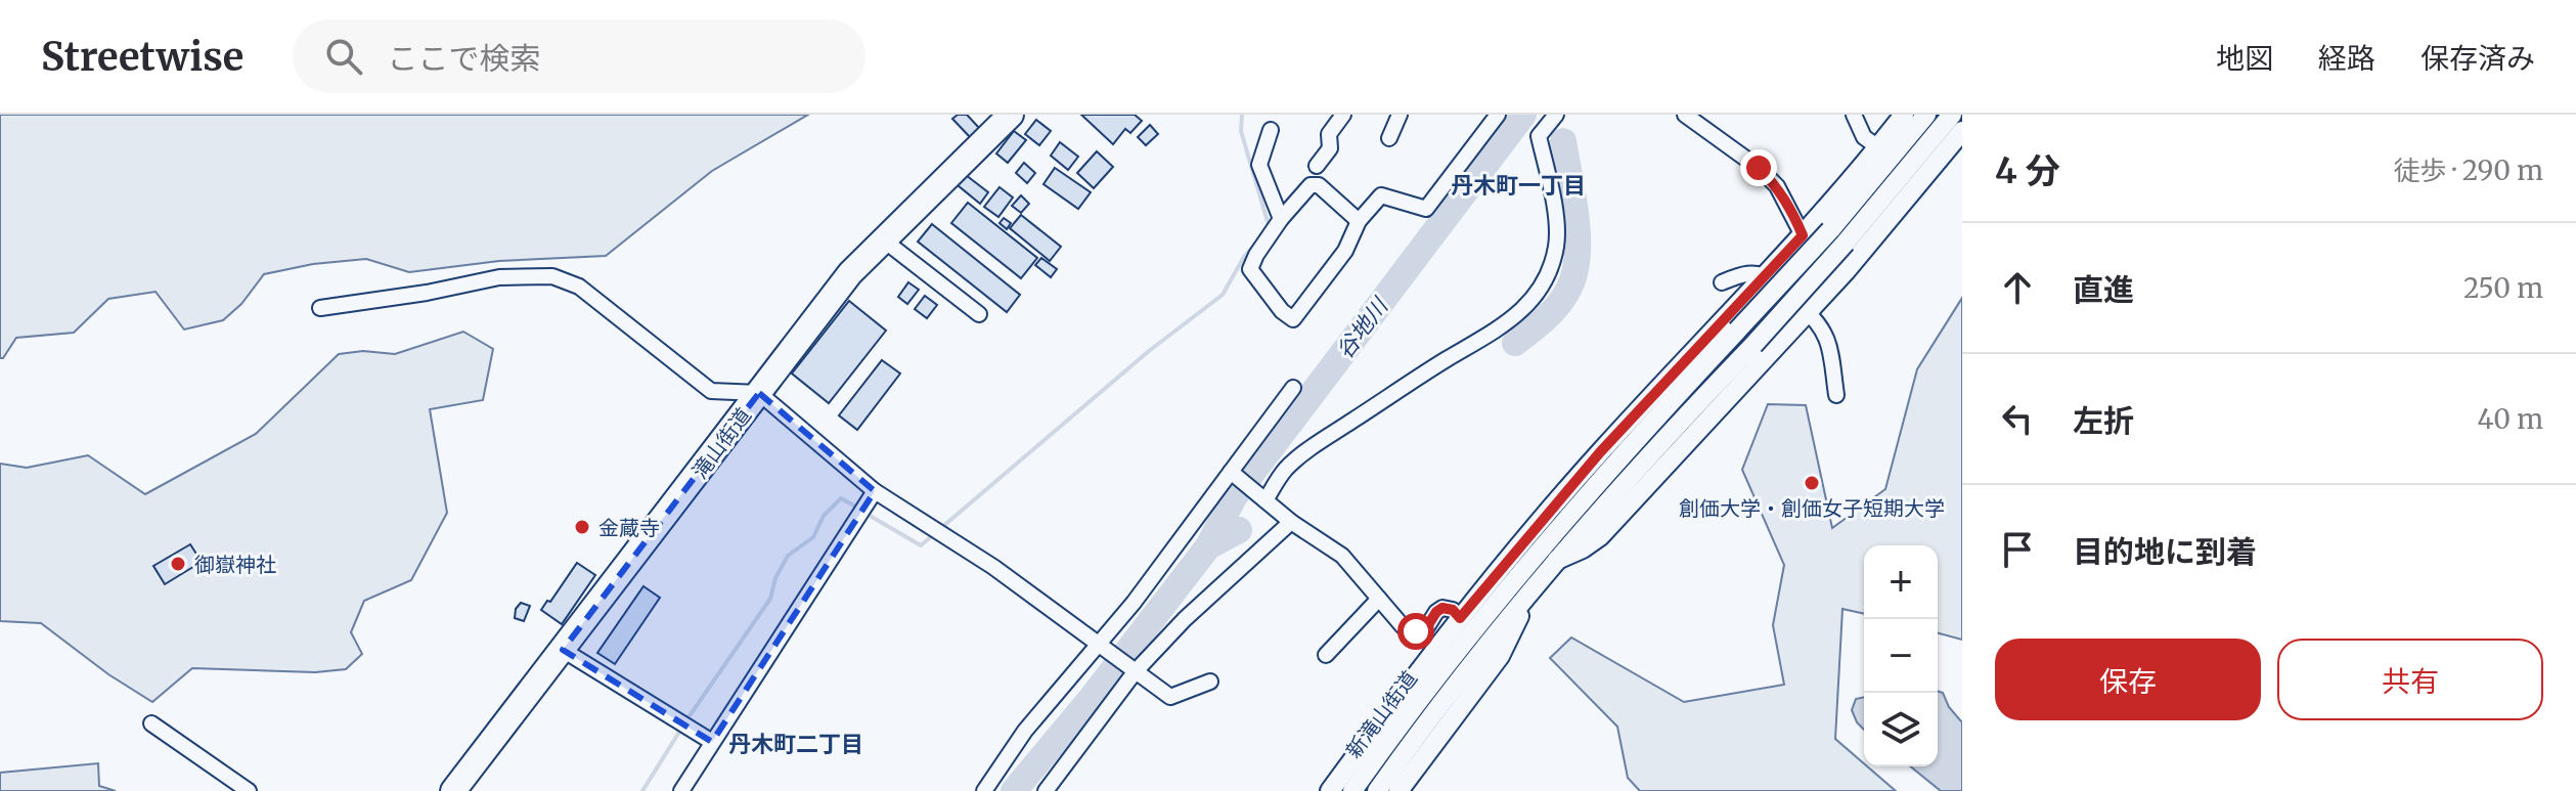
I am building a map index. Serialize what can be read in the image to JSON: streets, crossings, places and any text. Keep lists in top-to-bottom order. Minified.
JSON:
{"streets":{"highway":["滝山街道"],"main road":["新滝山街道"]},"districts":["丹木町一丁目","丹木町二丁目"],"water":["谷地川"],"places":["創価大学・創価女子短期大学","金蔵寺","御嶽神社"],"page":{"header":"Streetwise","search":"ここで検索","nav":["地図","経路","保存済み"],"heading":["4 分","徒歩 · 290 m"],"list":[["直進","250 m"],["左折","40 m"],"目的地に到着"],"map_buttons":["+","−"],"buttons":["保存","共有"]}}
